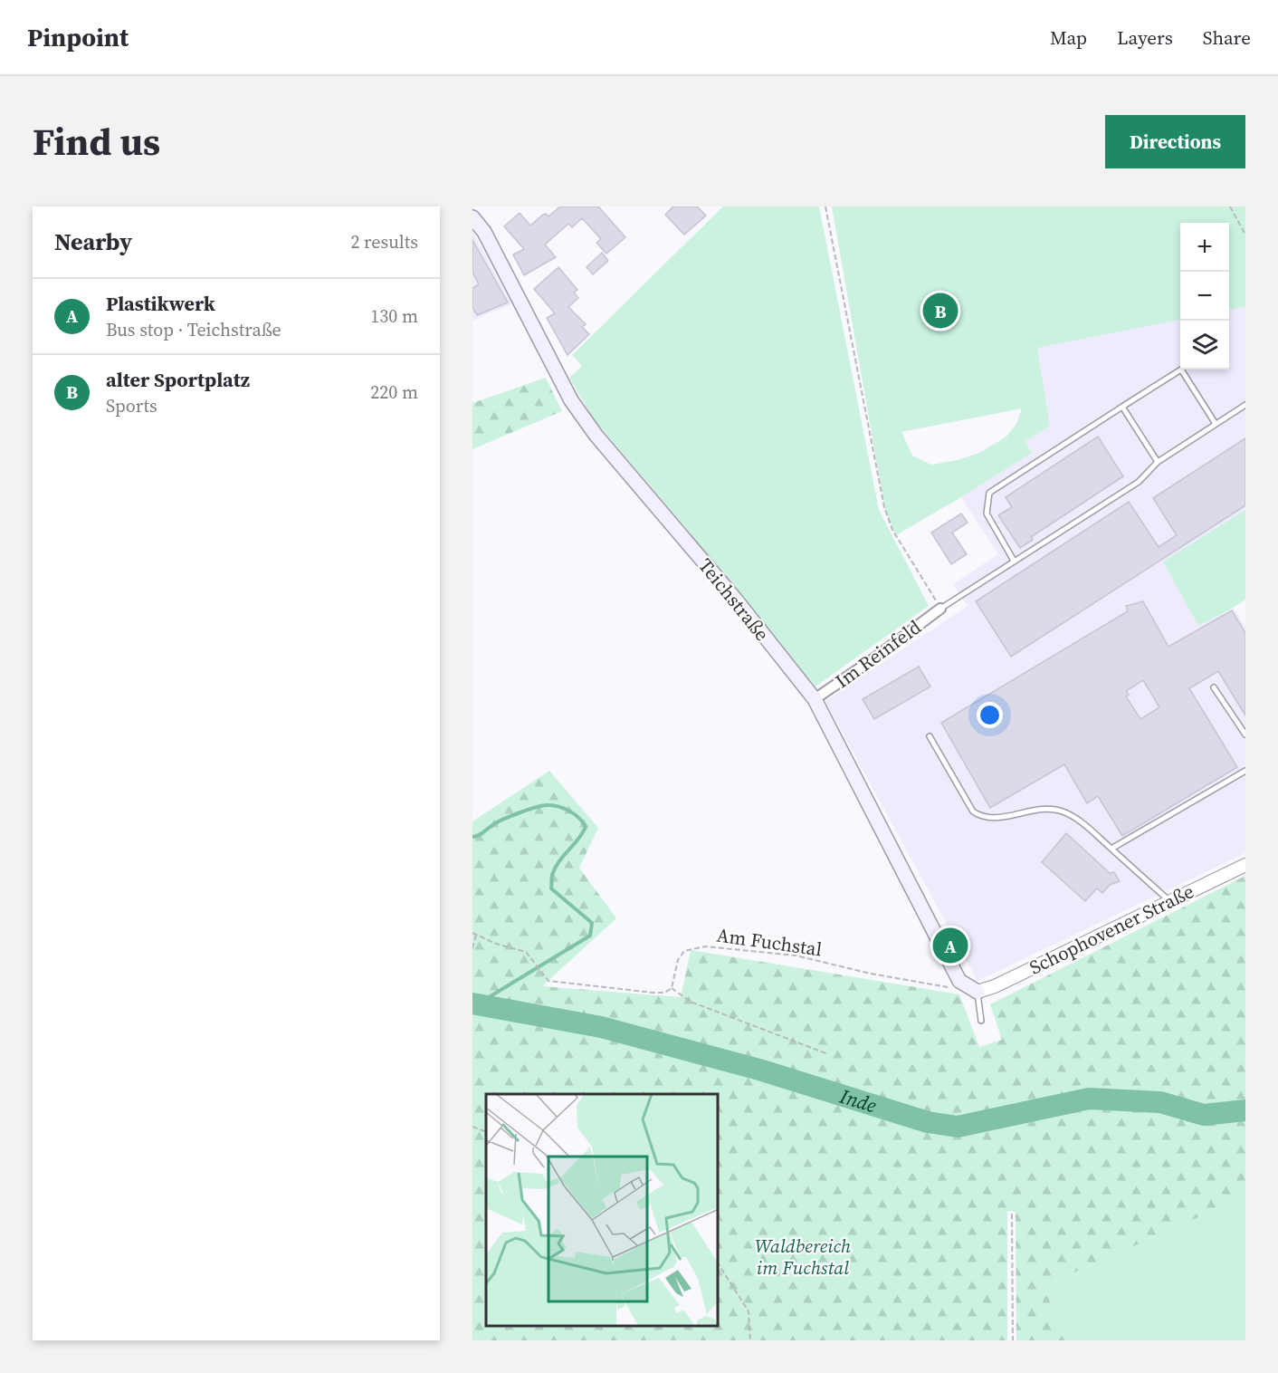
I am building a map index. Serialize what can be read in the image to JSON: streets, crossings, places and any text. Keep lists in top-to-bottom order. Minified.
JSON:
{"streets":{"main road":["Teichstraße"],"street":["Im Reinfeld","Schophovener Straße"],"path":["Am Fuchstal"]},"crossings":[["Teichstraße","Im Reinfeld"],["Teichstraße","Schophovener Straße"]],"water":["Inde"],"parks":["Waldbereich im Fuchstal"],"page":{"header":"Pinpoint","nav":["Map","Layers","Share"],"title":"Find us","buttons":"Directions","heading":["Nearby","2 results"],"map_buttons":["+","−"],"list":[{"mark":"A","name":"Plastikwerk","note":"Bus stop · Teichstraße","value":"130 m"},{"mark":"B","name":"alter Sportplatz","note":"Sports","value":"220 m"}],"pins":["B","A"]}}
